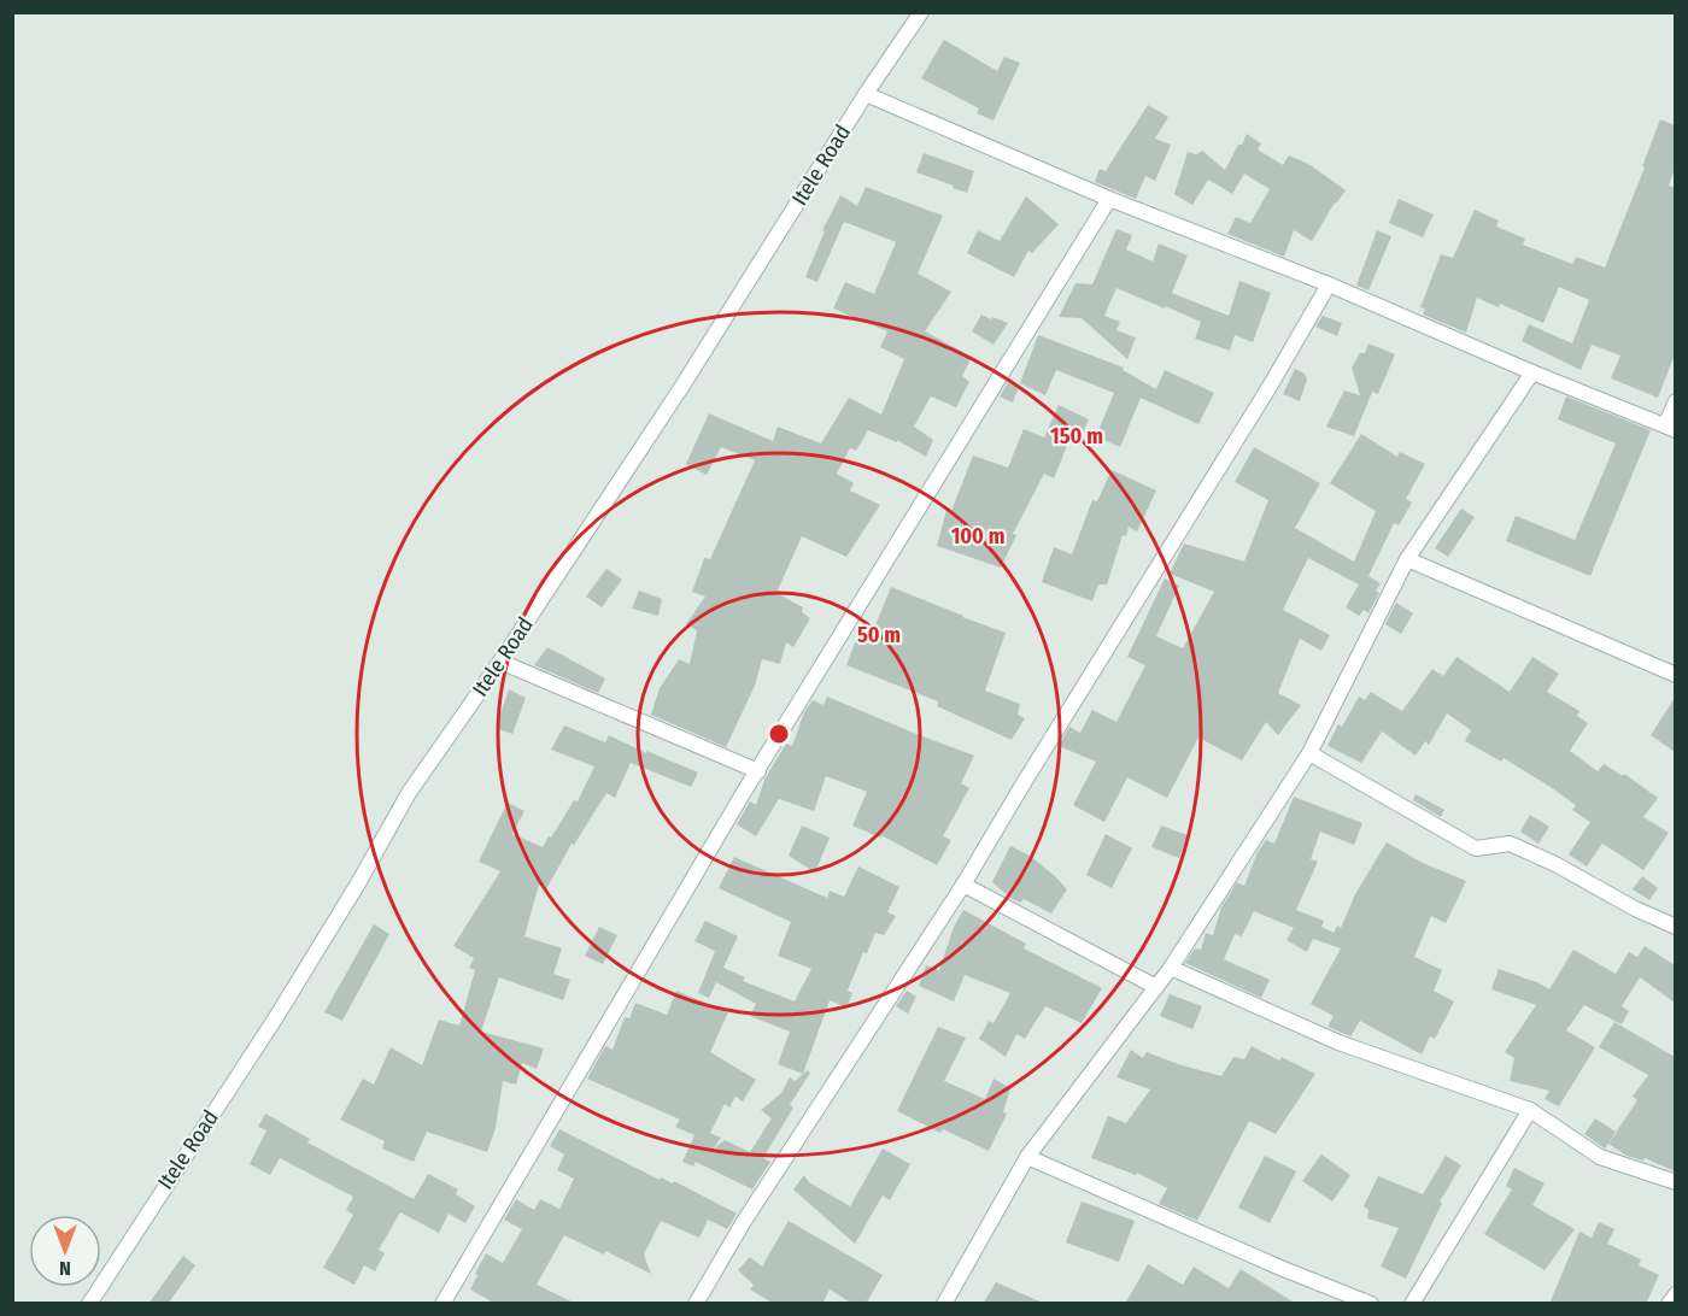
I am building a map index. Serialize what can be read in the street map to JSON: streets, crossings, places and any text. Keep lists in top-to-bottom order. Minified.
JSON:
{"streets":{"street":["Itele Road"]},"north":"bottom","rings":["150 m","100 m","50 m"]}
